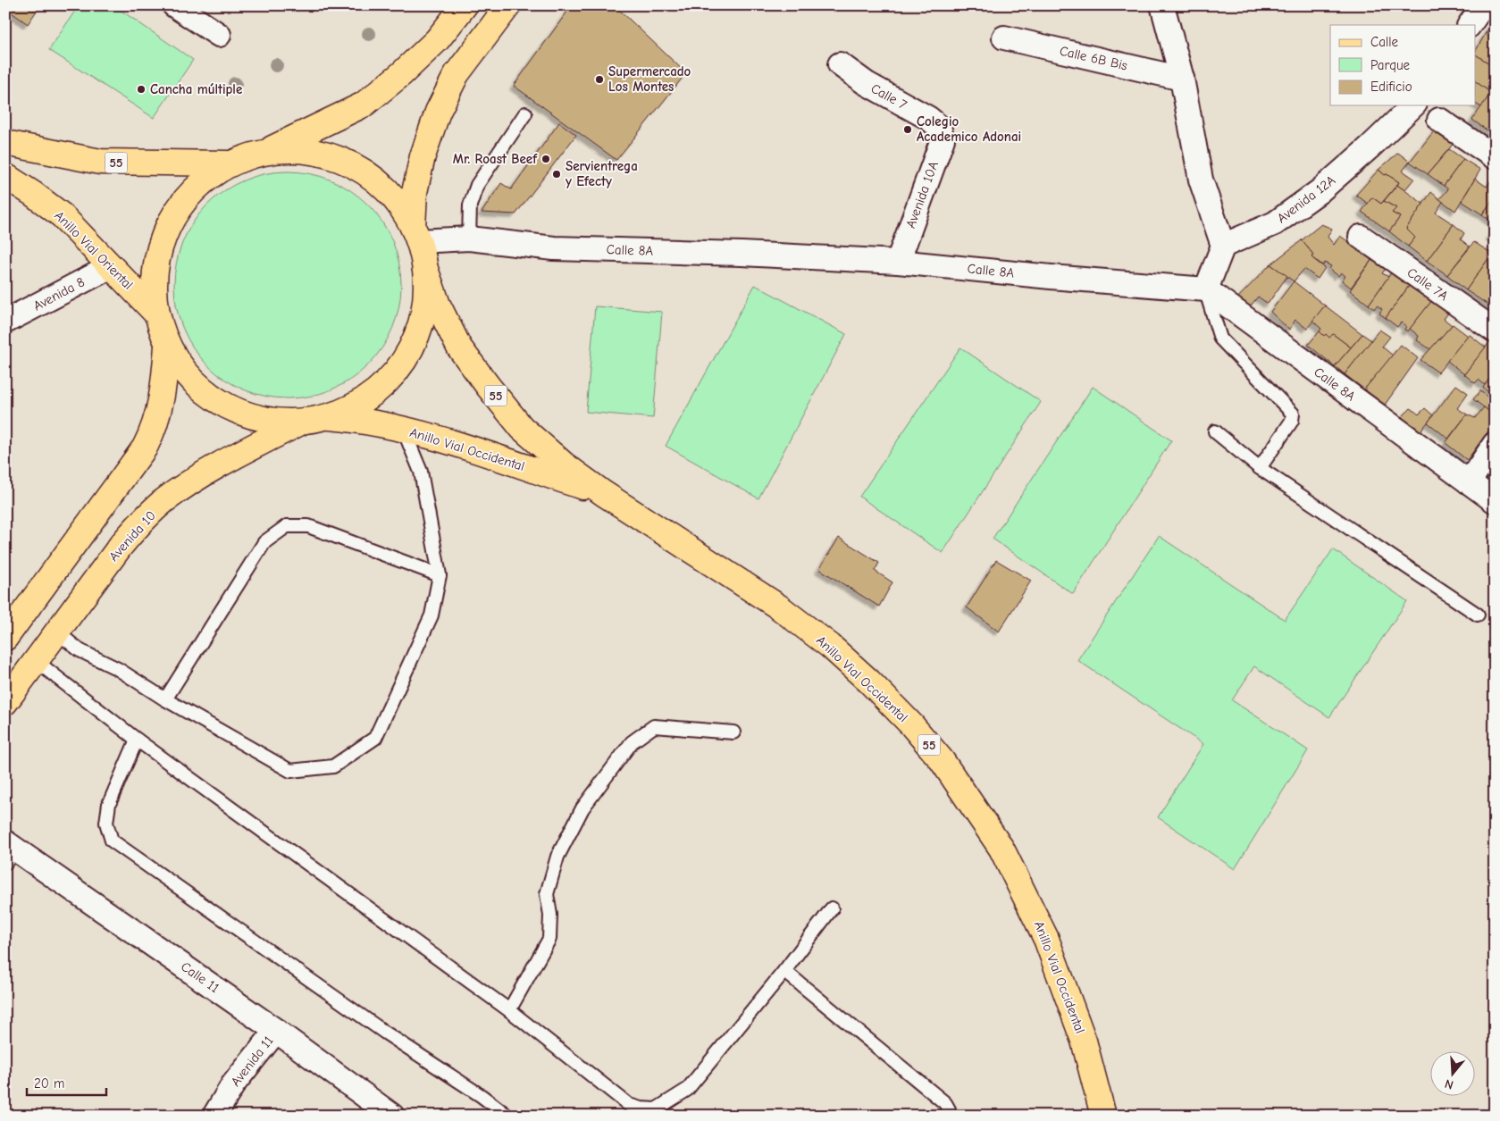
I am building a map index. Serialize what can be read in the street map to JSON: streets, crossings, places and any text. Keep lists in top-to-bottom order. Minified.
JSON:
{"streets":{"main road":["55","Anillo Vial Oriental","Anillo Vial Occidental","Avenida 10"],"street":["Calle 6B Bis","Calle 7","Avenida 10A","Avenida 12A","Calle 8A","Calle 7A","Avenida 8","Calle 11","Avenida 11"]},"crossings":[["Calle 7","Avenida 10A"],["55","Anillo Vial Oriental"],["55","Calle 8A"],["55","Anillo Vial Occidental"],["55","Avenida 10"],["Avenida 10A","Calle 8A"],["Anillo Vial Oriental","Avenida 8"],["Calle 11","Avenida 11"]],"places":["Supermercado Los Montes","Cancha múltiple","Colegio Academico Adonai","Mr. Roast Beef","Servientrega y Efecty"],"legend":["Calle","Parque","Edificio"],"scale_bar":"20 m","north":"bottom"}
